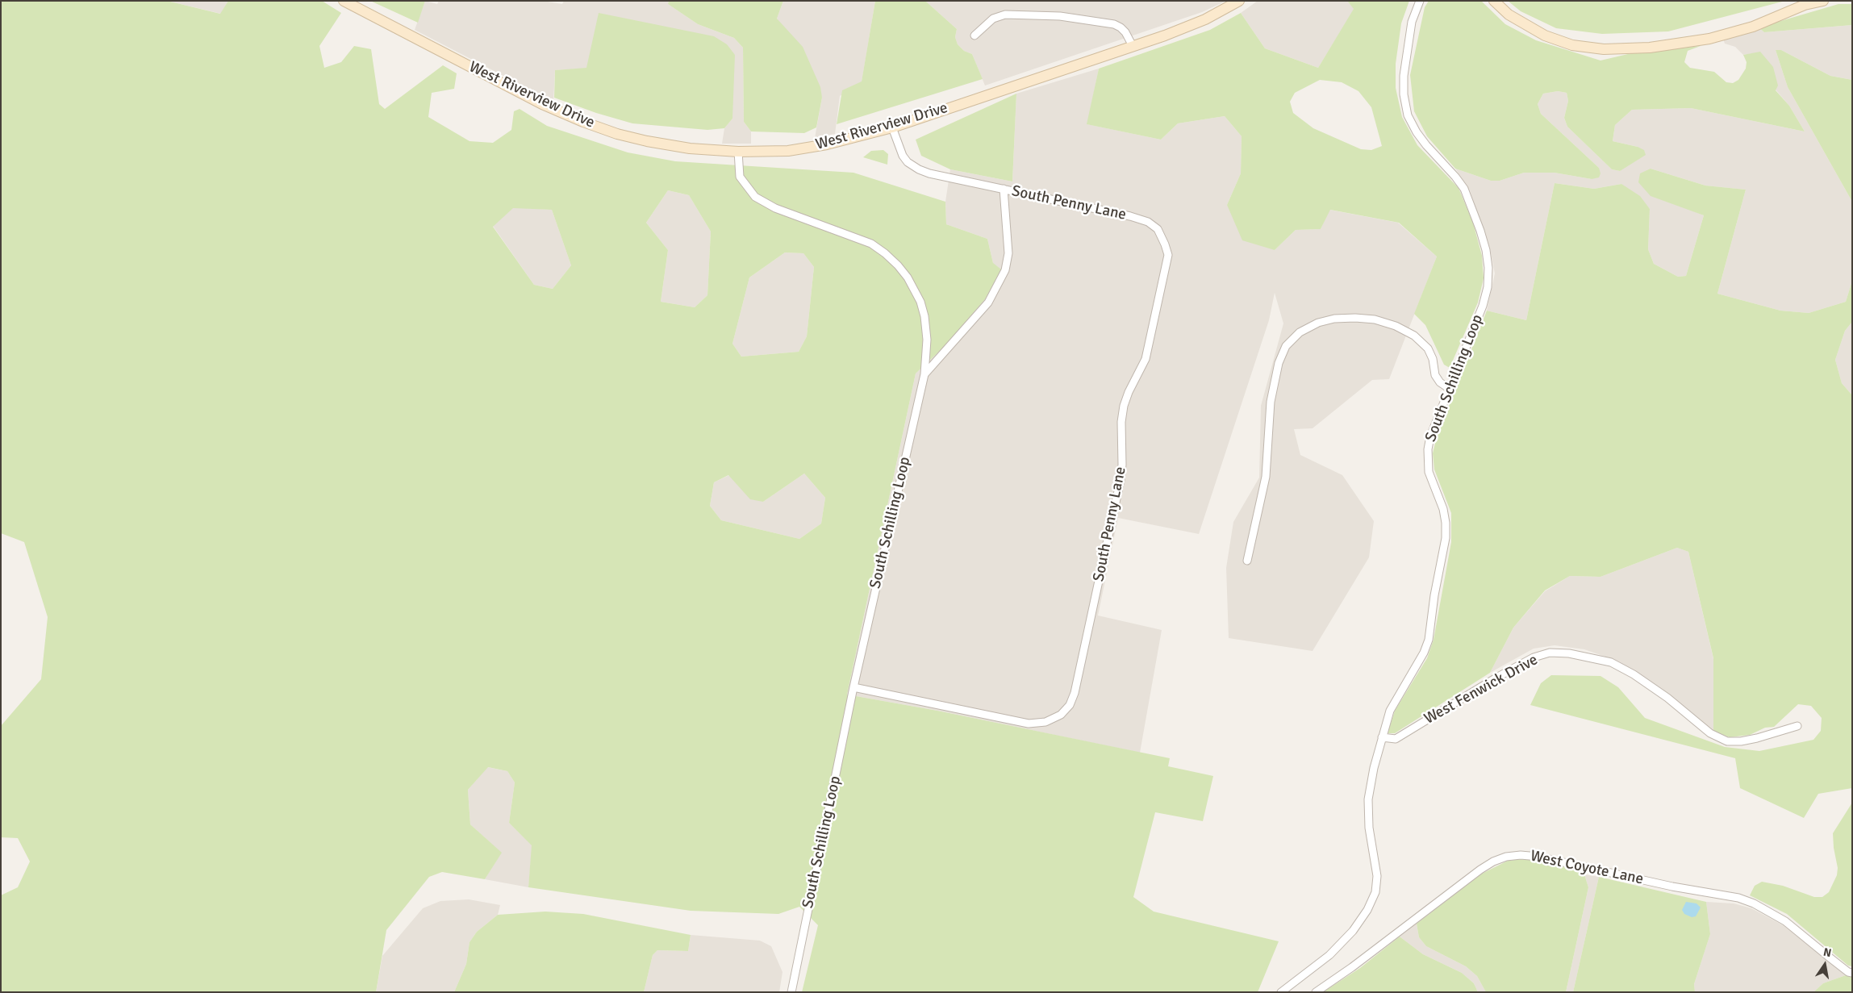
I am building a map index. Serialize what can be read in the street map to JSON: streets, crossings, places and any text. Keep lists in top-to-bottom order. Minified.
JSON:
{"streets":{"street":["West Riverview Drive","South Penny Lane","South Schilling Loop","West Fenwick Drive","West Coyote Lane"]},"crossings":[["West Riverview Drive","South Penny Lane"],["West Riverview Drive","South Schilling Loop"],["South Penny Lane","South Schilling Loop"],["South Schilling Loop","West Fenwick Drive"]],"north":"top"}
